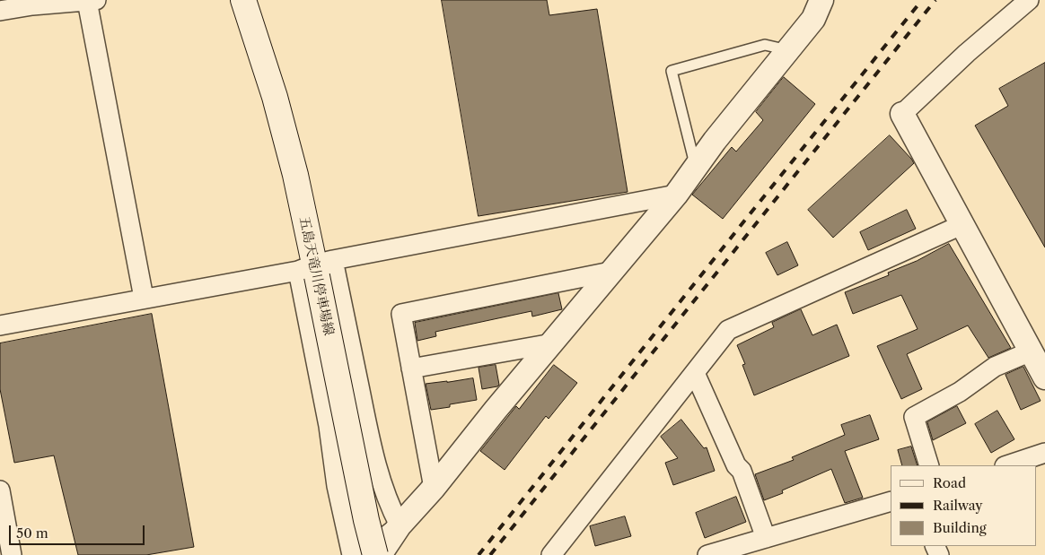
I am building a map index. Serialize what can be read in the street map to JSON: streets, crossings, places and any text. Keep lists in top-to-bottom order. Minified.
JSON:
{"streets":{"main road":["五島天竜川停車場線"]},"legend":["Road","Railway","Building"],"scale_bar":"50 m"}
